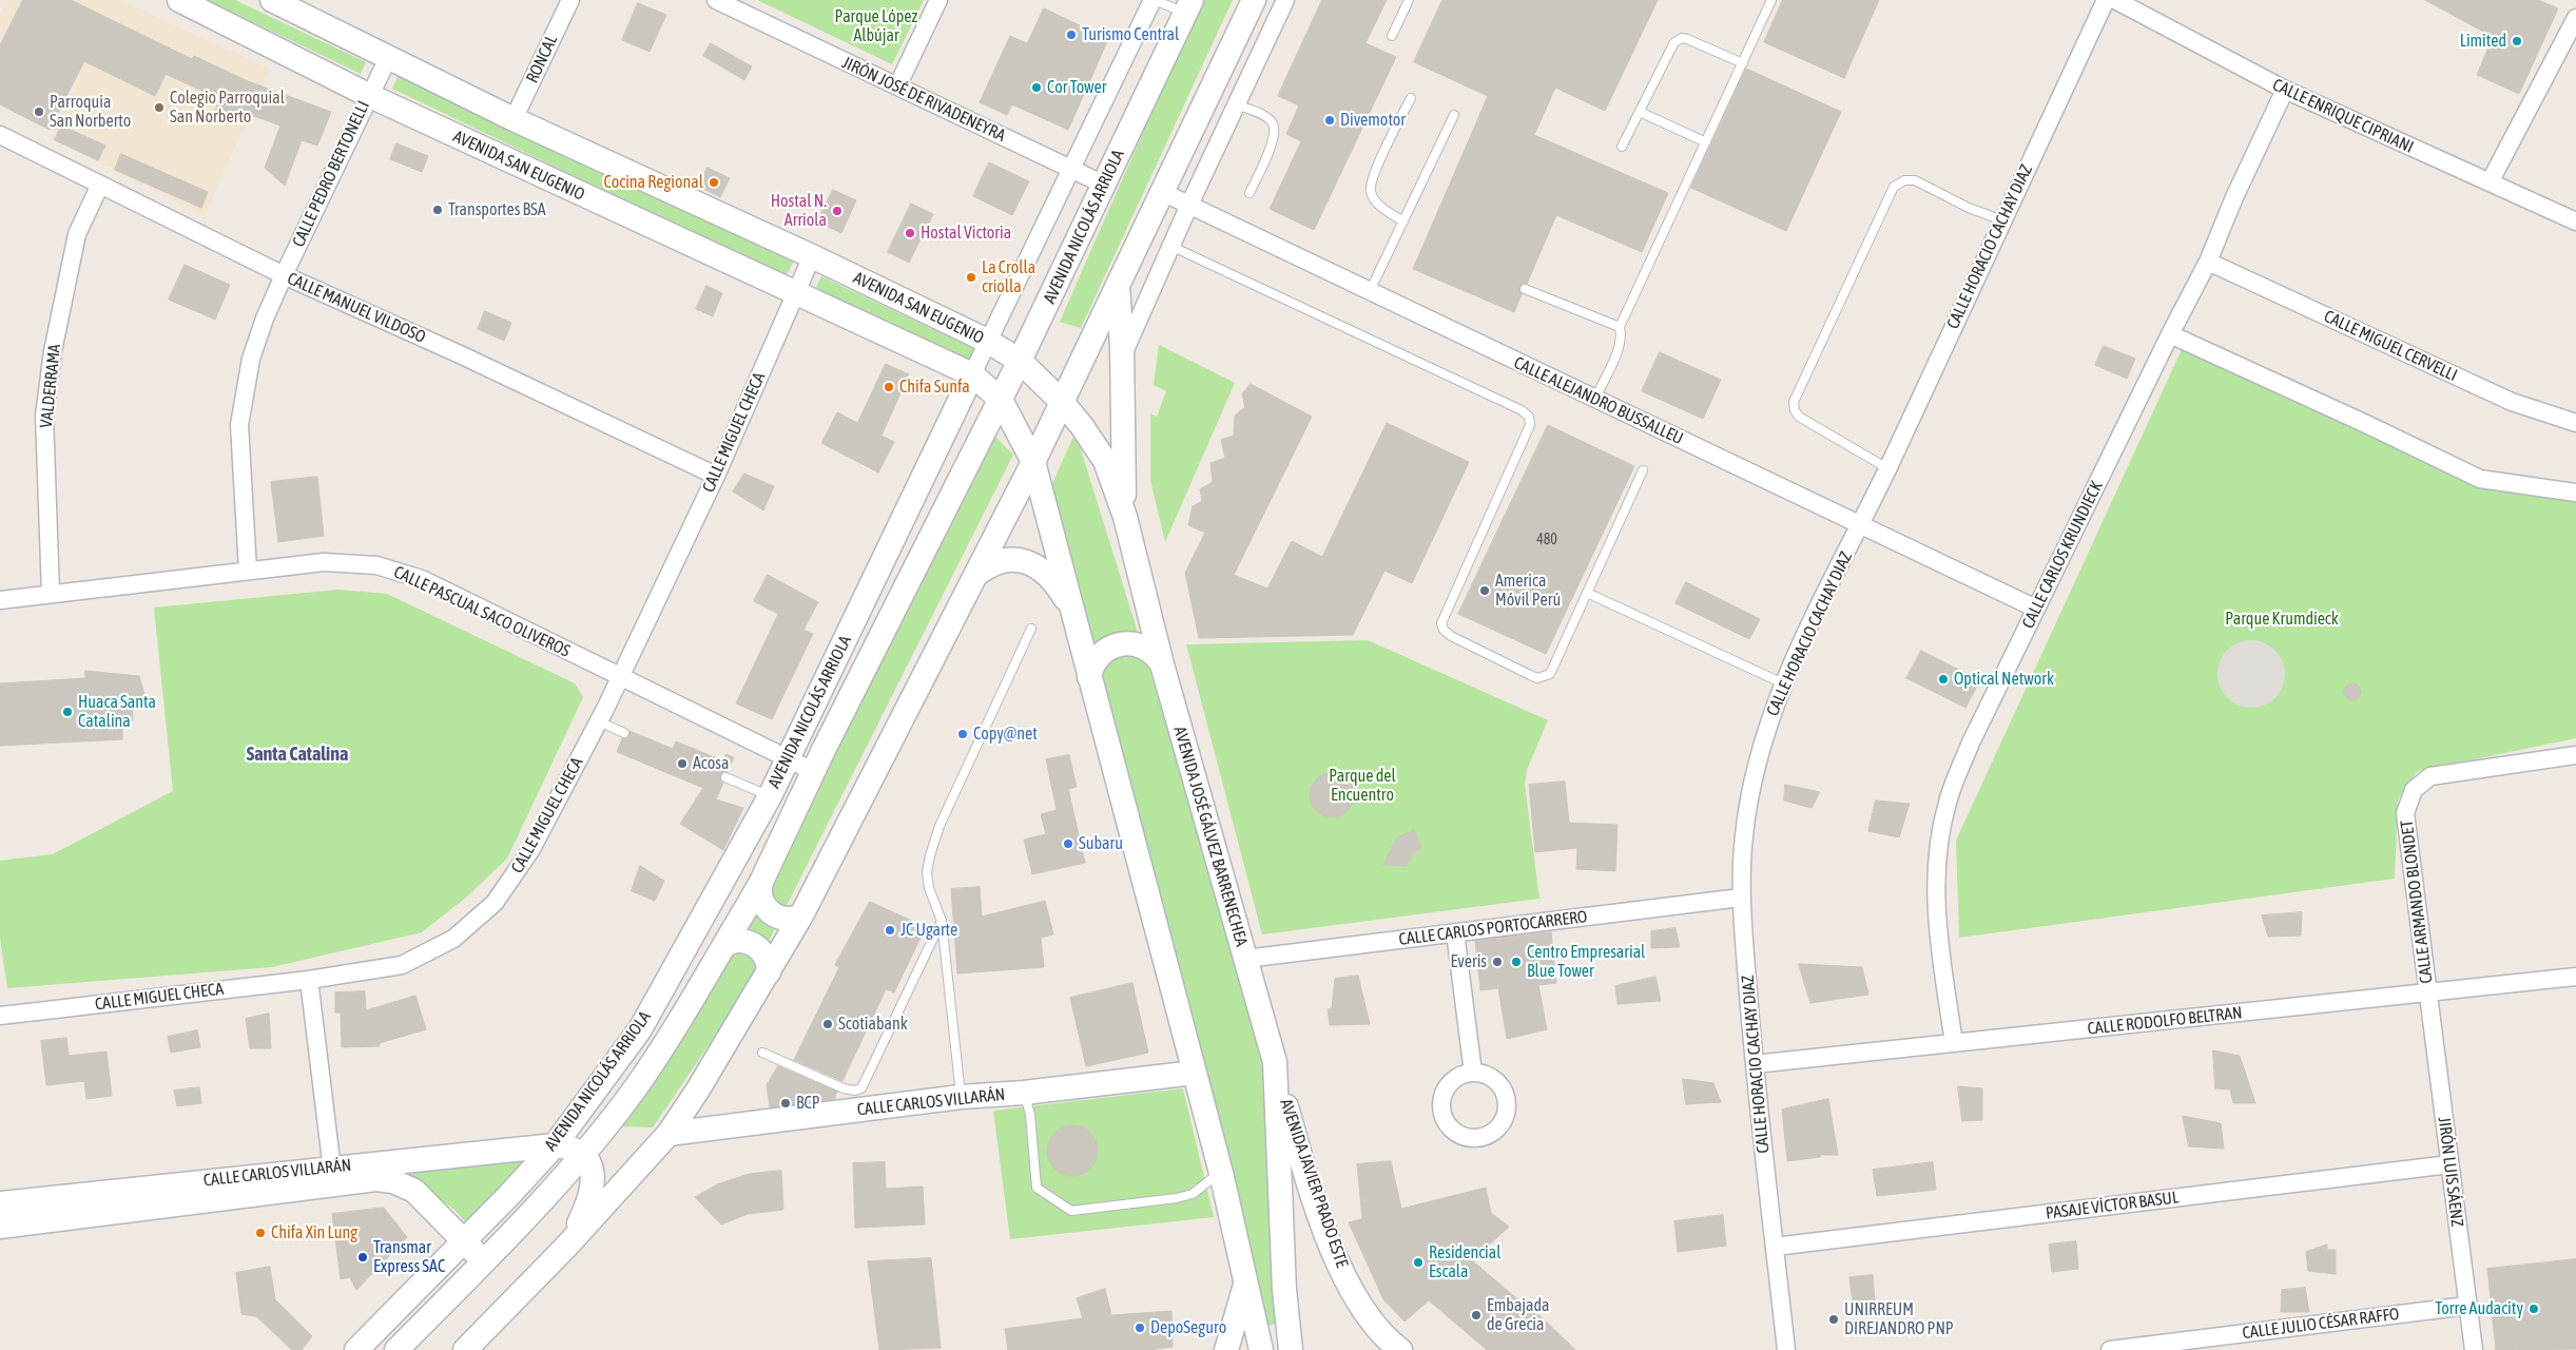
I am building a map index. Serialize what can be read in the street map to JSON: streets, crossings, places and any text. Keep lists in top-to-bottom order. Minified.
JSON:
{"streets":{"main road":["AVENIDA SAN EUGENIO","AVENIDA NICOLÁS ARRIOLA","AVENIDA JOSÉ GÁLVEZ BARRENECHEA","CALLE CARLOS VILLARÁN","AVENIDA JAVIER PRADO ESTE"],"street":["RONCAL","JIRÓN JOSÉ DE RIVADENEYRA","CALLE ENRIQUE CIPRIANI","CALLE PEDRO BERTONELLI","CALLE HORACIO CACHAY DIAZ","CALLE MANUEL VILDOSO","CALLE MIGUEL CERVELLI","VALDERRAMA","CALLE ALEJANDRO BUSSALLEU","CALLE MIGUEL CHECA","CALLE CARLOS KRUNDIECK","CALLE PASCUAL SACO OLIVEROS","CALLE ARMANDO BLONDET","CALLE CARLOS PORTOCARRERO","CALLE RODOLFO BELTRAN","JIRÓN LUIS SÁENZ","PASAJE VÍCTOR BASUL","CALLE JULIO CÉSAR RAFFO"]},"crossings":[["RONCAL","AVENIDA SAN EUGENIO"],["JIRÓN JOSÉ DE RIVADENEYRA","AVENIDA NICOLÁS ARRIOLA"],["CALLE ENRIQUE CIPRIANI","CALLE CARLOS KRUNDIECK"],["AVENIDA SAN EUGENIO","CALLE PEDRO BERTONELLI"],["AVENIDA SAN EUGENIO","AVENIDA NICOLÁS ARRIOLA"],["AVENIDA SAN EUGENIO","CALLE MIGUEL CHECA"],["AVENIDA SAN EUGENIO","AVENIDA JOSÉ GÁLVEZ BARRENECHEA"],["CALLE PEDRO BERTONELLI","CALLE MANUEL VILDOSO"],["CALLE PEDRO BERTONELLI","CALLE PASCUAL SACO OLIVEROS"],["AVENIDA NICOLÁS ARRIOLA","CALLE PASCUAL SACO OLIVEROS"],["AVENIDA NICOLÁS ARRIOLA","AVENIDA JOSÉ GÁLVEZ BARRENECHEA"],["AVENIDA NICOLÁS ARRIOLA","CALLE CARLOS VILLARÁN"],["CALLE HORACIO CACHAY DIAZ","CALLE ALEJANDRO BUSSALLEU"],["CALLE HORACIO CACHAY DIAZ","CALLE CARLOS PORTOCARRERO"],["CALLE HORACIO CACHAY DIAZ","CALLE RODOLFO BELTRAN"],["CALLE HORACIO CACHAY DIAZ","PASAJE VÍCTOR BASUL"],["CALLE MANUEL VILDOSO","VALDERRAMA"],["CALLE MANUEL VILDOSO","CALLE MIGUEL CHECA"],["CALLE MIGUEL CERVELLI","CALLE CARLOS KRUNDIECK"],["VALDERRAMA","CALLE PASCUAL SACO OLIVEROS"],["CALLE ALEJANDRO BUSSALLEU","CALLE CARLOS KRUNDIECK"],["CALLE MIGUEL CHECA","CALLE PASCUAL SACO OLIVEROS"],["CALLE CARLOS KRUNDIECK","CALLE RODOLFO BELTRAN"],["AVENIDA JOSÉ GÁLVEZ BARRENECHEA","CALLE CARLOS PORTOCARRERO"],["AVENIDA JOSÉ GÁLVEZ BARRENECHEA","AVENIDA JAVIER PRADO ESTE"],["CALLE ARMANDO BLONDET","CALLE RODOLFO BELTRAN"],["CALLE ARMANDO BLONDET","JIRÓN LUIS SÁENZ"],["CALLE RODOLFO BELTRAN","JIRÓN LUIS SÁENZ"],["JIRÓN LUIS SÁENZ","PASAJE VÍCTOR BASUL"],["JIRÓN LUIS SÁENZ","CALLE JULIO CÉSAR RAFFO"]],"districts":["Santa Catalina"],"parks":["Parque López Albújar","Parque Krumdieck","Parque del Encuentro"],"places":["Turismo Central","Limited","Cor Tower","Colegio Parroquial San Norberto","Parroquia San Norberto","Divemotor","Cocina Regional","Transportes BSA","Hostal N. Arriola","Hostal Victoria","La Crolla criolla","Chifa Sunfa","America Móvil Perú","Optical Network","Huaca Santa Catalina","Copy@net","Acosa","Subaru","JC Ugarte","Everis","Centro Empresarial Blue Tower","Scotiabank","BCP","Chifa Xin Lung","Transmar Express SAC","Residencial Escala","Torre Audacity","Embajada de Grecia","UNIRREUM DIREJANDRO PNP","DepoSeguro"],"house_numbers":["480"]}
